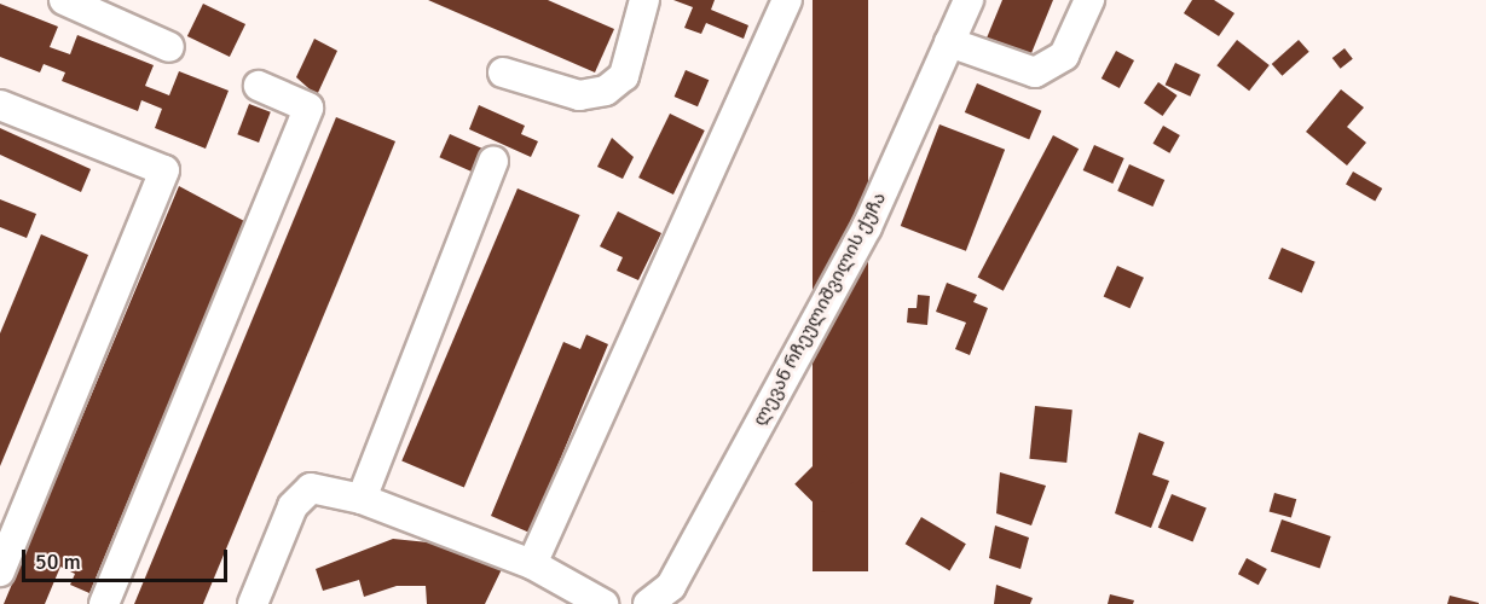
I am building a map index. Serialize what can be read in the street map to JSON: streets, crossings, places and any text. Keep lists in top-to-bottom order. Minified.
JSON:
{"streets":{"street":["ლევან რჩეულიშვილის ქუჩა"]},"scale_bar":"50 m"}
